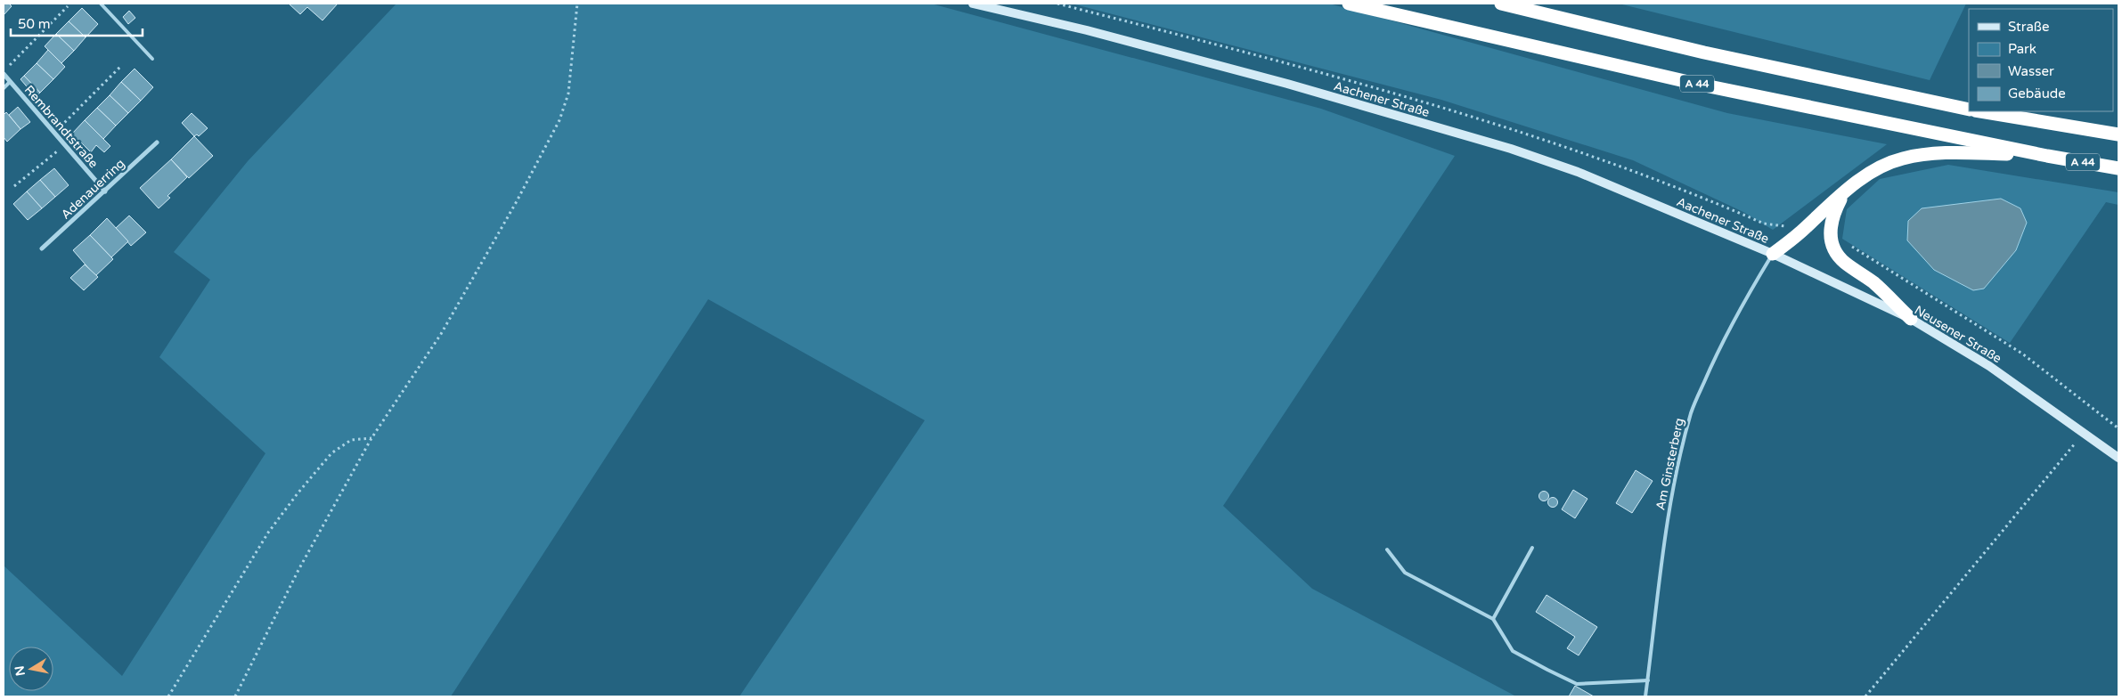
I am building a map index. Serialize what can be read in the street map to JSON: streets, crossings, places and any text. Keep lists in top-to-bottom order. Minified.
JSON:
{"streets":{"highway":["A 44"],"main road":["Aachener Straße","Neusener Straße"],"street":["Rembrandtstraße","Adenauerring"],"lane":["Am Ginsterberg"]},"crossings":[["Aachener Straße","Neusener Straße"],["Aachener Straße","Am Ginsterberg"],["Rembrandtstraße","Adenauerring"],["Neusener Straße","Am Ginsterberg"]],"legend":["Straße","Park","Wasser","Gebäude"],"scale_bar":"50 m","north":"left"}
